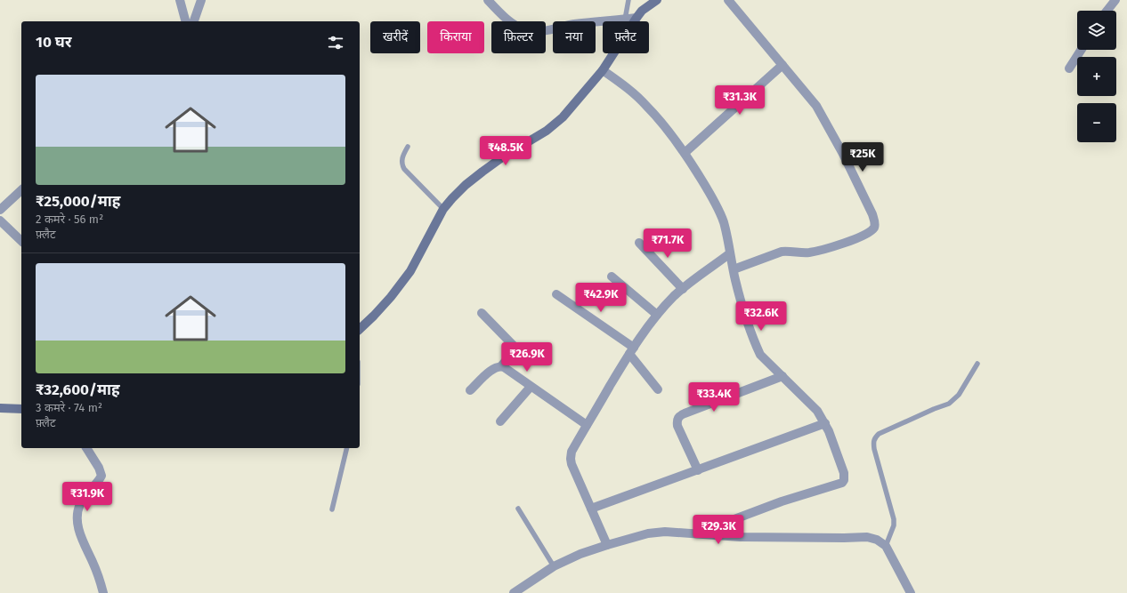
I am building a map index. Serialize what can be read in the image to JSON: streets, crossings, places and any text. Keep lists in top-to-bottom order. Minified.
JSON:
{"page":{"map_buttons":["+","−"],"chip":["खरीदें","किराया","फ़िल्टर","नया","फ़्लैट"],"heading":"10 घर","list":[{"name":"₹25,000/माह","note":"2 कमरे · 56 m² · फ़्लैट"},{"name":"₹32,600/माह","note":"3 कमरे · 74 m² · फ़्लैट"}],"price":["₹31.3K","₹48.5K","₹25K","₹71.7K","₹42.9K","₹32.6K","₹26.9K","₹33.4K","₹31.9K","₹29.3K"]}}
